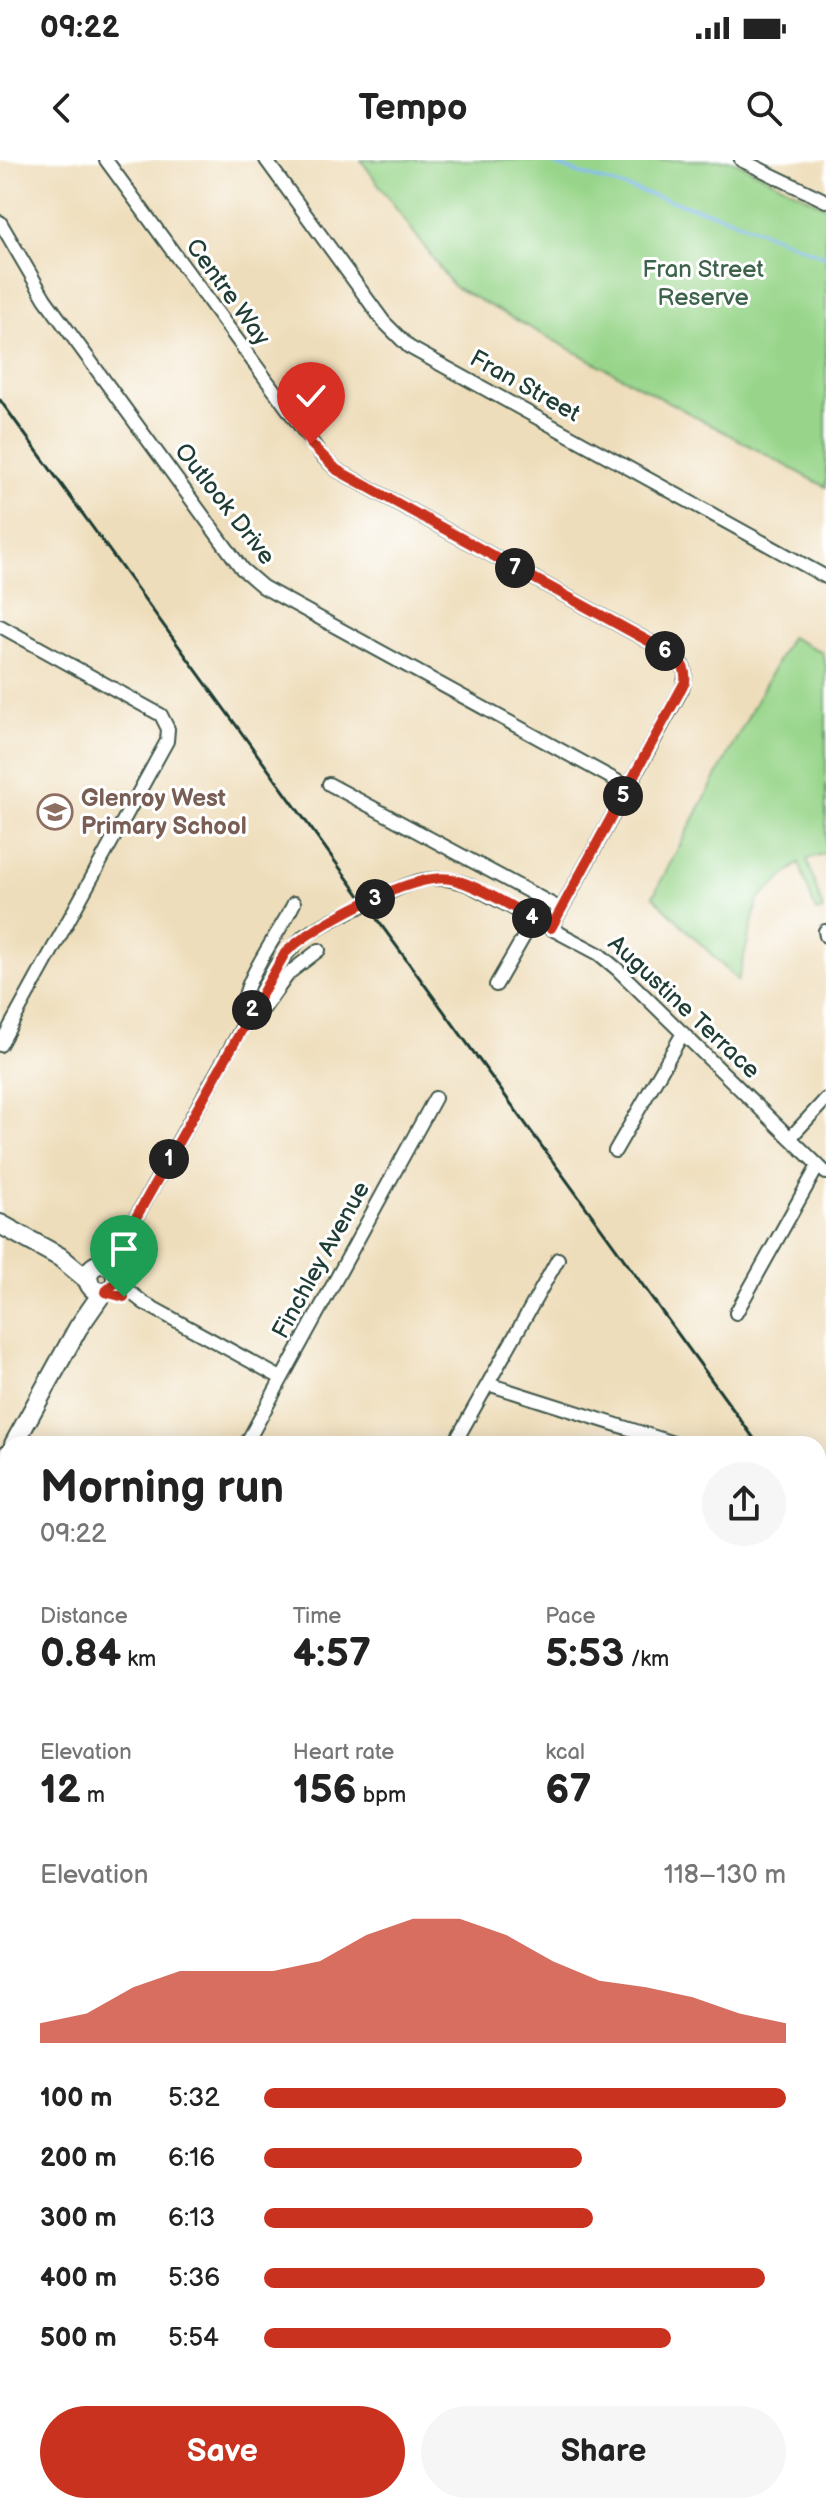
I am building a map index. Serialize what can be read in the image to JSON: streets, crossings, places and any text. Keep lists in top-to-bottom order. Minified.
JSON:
{"streets":{"street":["Centre Way","Fran Street","Outlook Drive","Augustine Terrace","Finchley Avenue"]},"crossings":[["Centre Way","Outlook Drive"]],"parks":["Fran Street Reserve"],"places":{"school or university":["Glenroy West Primary School"]},"page":{"status":"09:22","header":"Tempo","pins":["7","6","5","3","4","2","1"],"heading":["Morning run","09:22"],"stats":[["Distance","0.84 km"],["Time","4:57"],["Pace","5:53 /km"],["Elevation","12 m"],["Heart rate","156 bpm"],["kcal","67"]],"chart":["Elevation","118–130 m"],"list":[{"name":"100 m","note":"5:32"},{"name":"200 m","note":"6:16"},{"name":"300 m","note":"6:13"},{"name":"400 m","note":"5:36"},{"name":"500 m","note":"5:54"}],"buttons":["Save","Share"]}}
